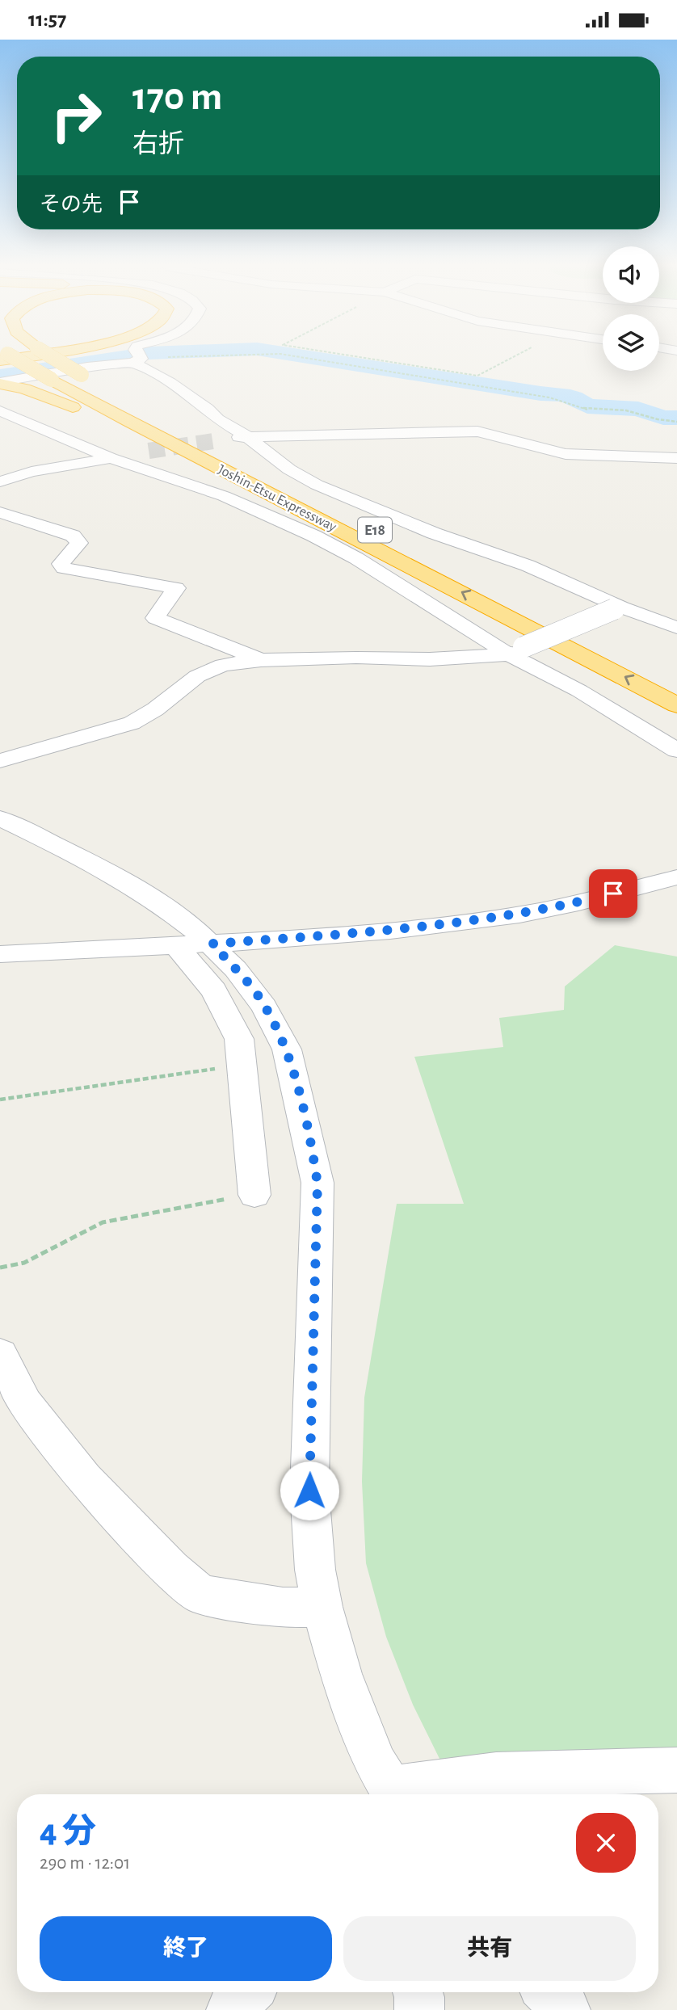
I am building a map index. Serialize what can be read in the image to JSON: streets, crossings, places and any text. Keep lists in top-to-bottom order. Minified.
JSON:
{"streets":{"highway":["Joshin-Etsu Expressway","E18"]},"page":{"status":"11:57","turn":["170 m","右折"],"then":"その先","heading":["4 分","290 m · 12:01"],"buttons":["終了","共有"]}}
